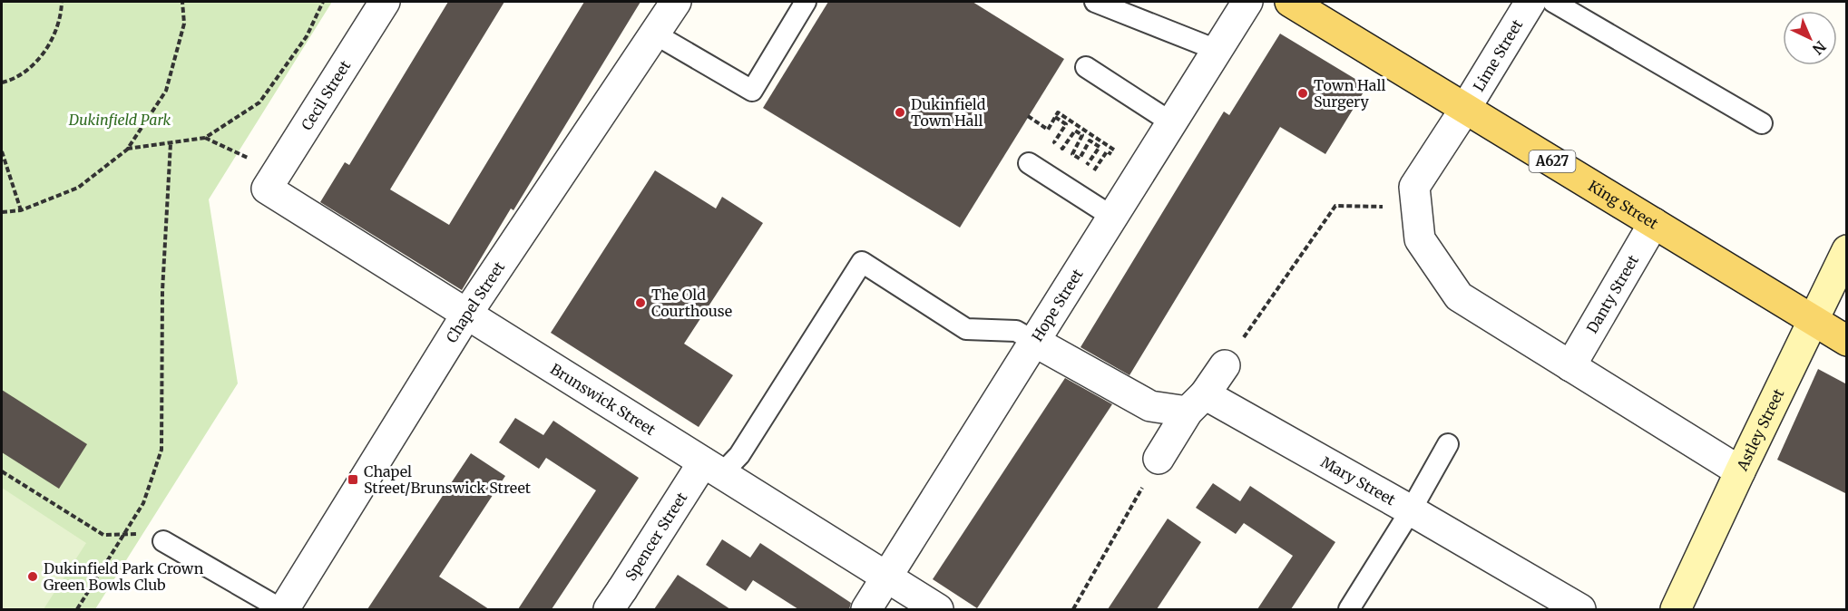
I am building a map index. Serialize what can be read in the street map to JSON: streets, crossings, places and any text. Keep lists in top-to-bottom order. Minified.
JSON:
{"streets":{"main road":["A627","King Street","Astley Street"],"street":["Lime Street","Cecil Street","Danty Street","Chapel Street","Hope Street","Brunswick Street","Mary Street","Spencer Street"]},"crossings":[["Lime Street","King Street"],["Lime Street","Danty Street"],["Lime Street","Astley Street"],["Cecil Street","Brunswick Street"],["King Street","Danty Street"],["King Street","Astley Street"],["Chapel Street","Brunswick Street"],["Hope Street","Brunswick Street"],["Brunswick Street","Spencer Street"]],"parks":["Dukinfield Park"],"places":{"other":["Town Hall Surgery","Dukinfield Town Hall","The Old Courthouse","Dukinfield Park Crown Green Bowls Club"],"transit":["Chapel Street/Brunswick Street"]},"north":"bottom right"}
